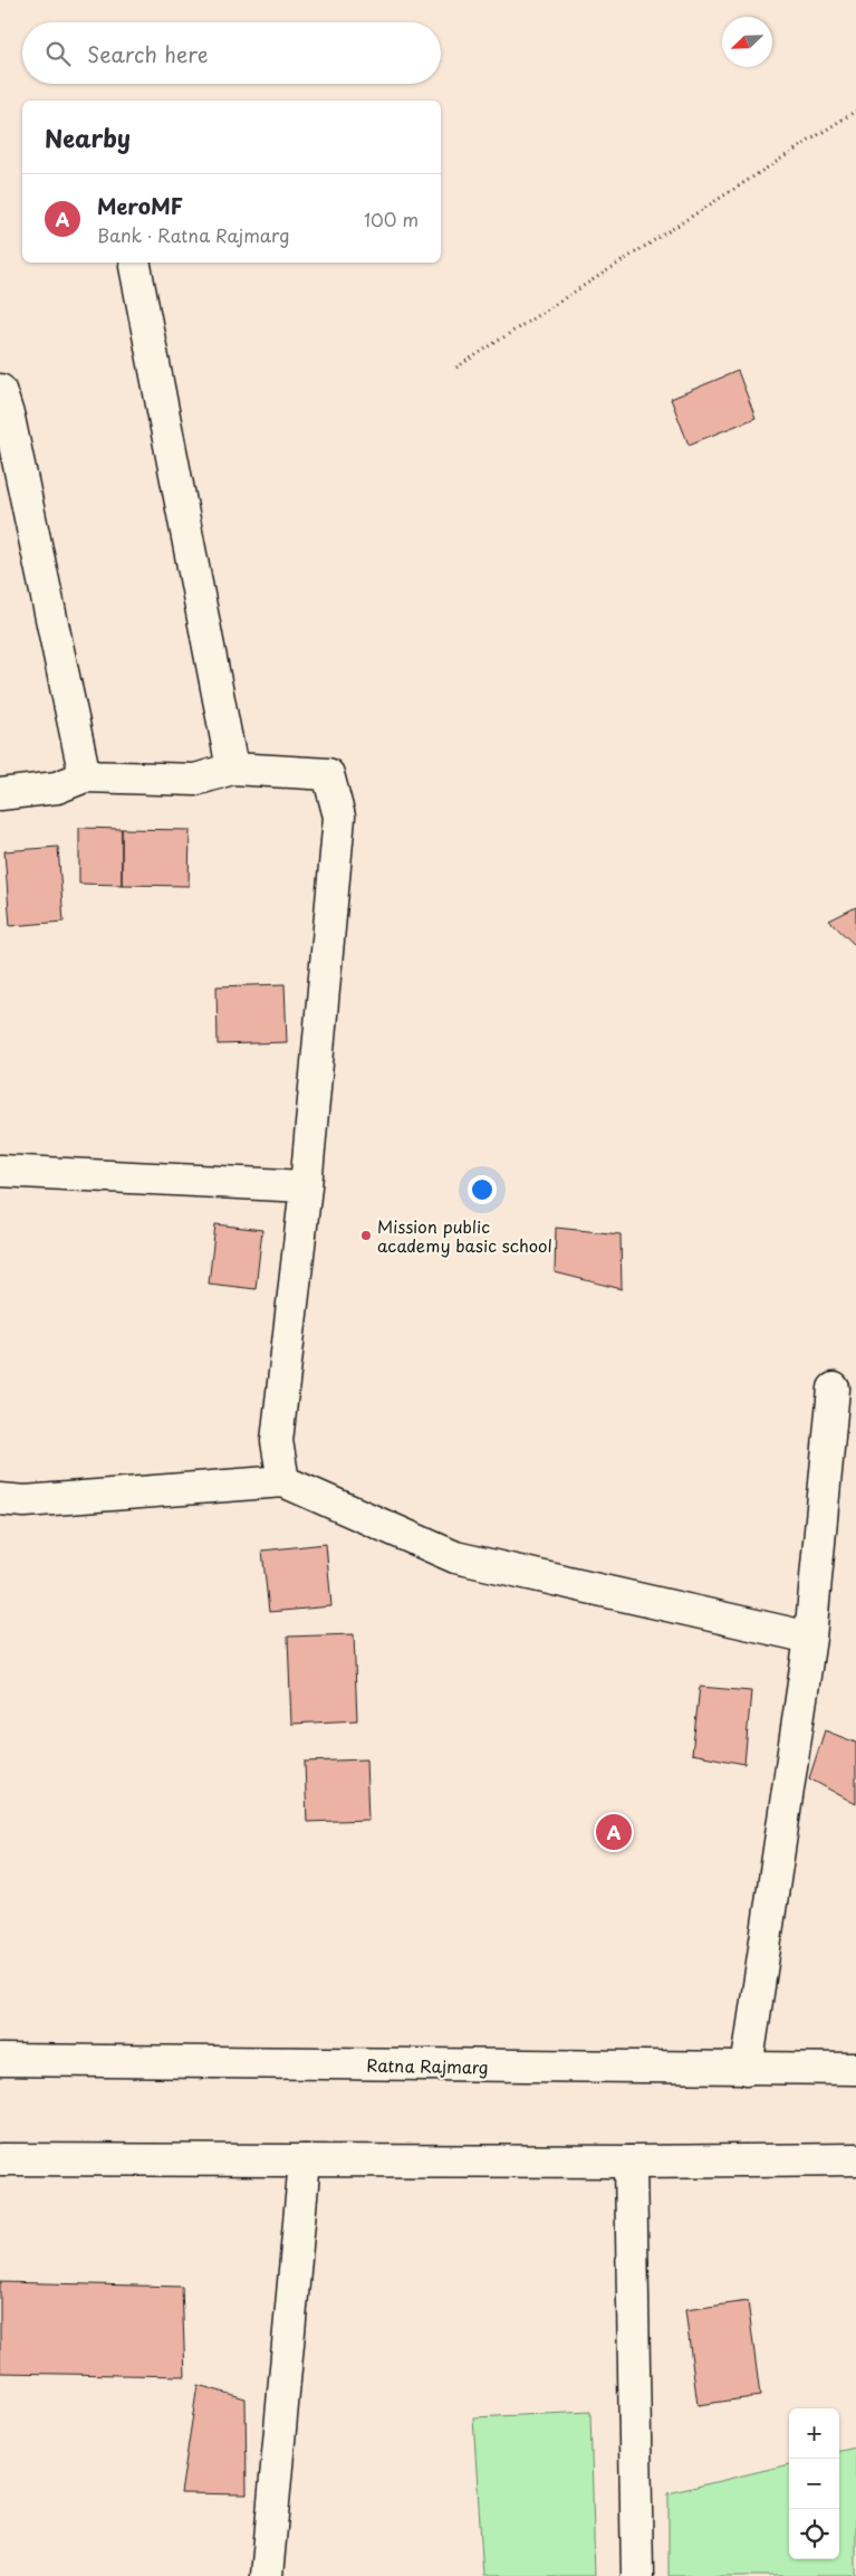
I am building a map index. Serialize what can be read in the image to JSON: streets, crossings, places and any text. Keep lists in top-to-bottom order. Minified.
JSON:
{"streets":{"main road":["Ratna Rajmarg"]},"places":["Mission public academy basic school"],"north":"bottom left","page":{"search":"Search here","heading":"Nearby","list":[{"mark":"A","name":"MeroMF","note":"Bank · Ratna Rajmarg","value":"100 m"}],"pins":"A","map_buttons":["+","−"]}}
